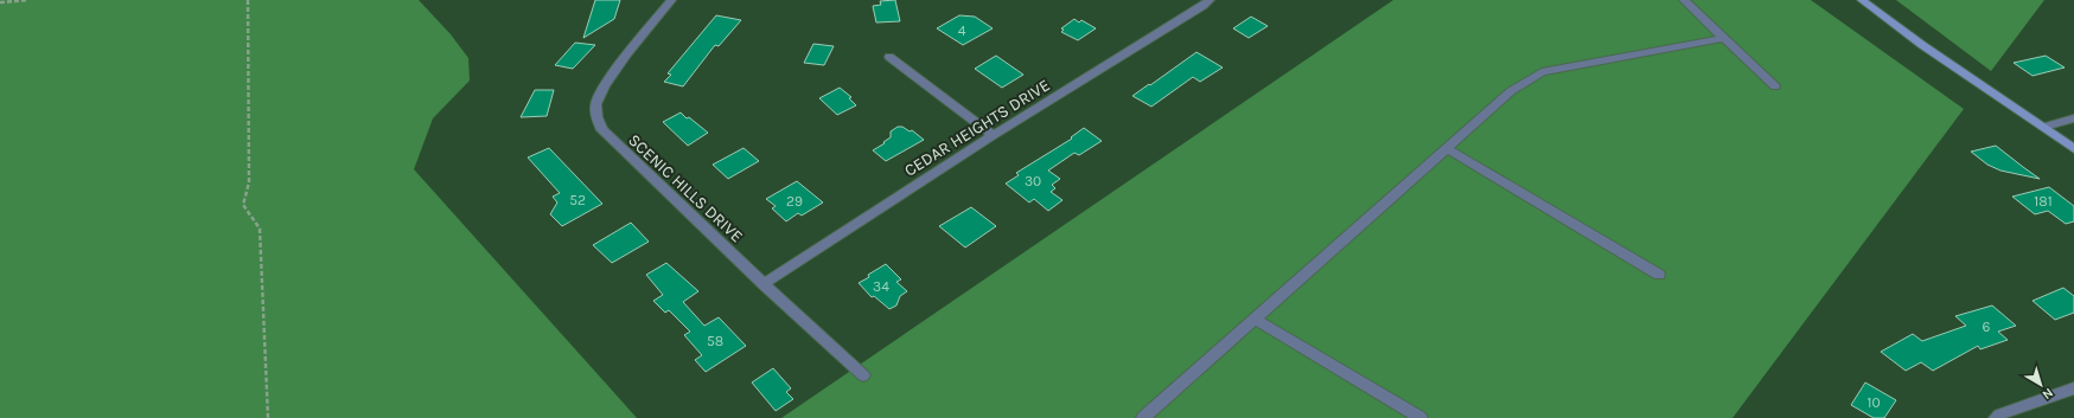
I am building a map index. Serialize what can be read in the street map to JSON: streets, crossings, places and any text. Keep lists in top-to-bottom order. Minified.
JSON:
{"streets":{"street":["CEDAR HEIGHTS DRIVE","SCENIC HILLS DRIVE"]},"crossings":[["CEDAR HEIGHTS DRIVE","SCENIC HILLS DRIVE"]],"house_numbers":["4","30","52","29","181","34","6","58","10"],"north":"bottom right"}
